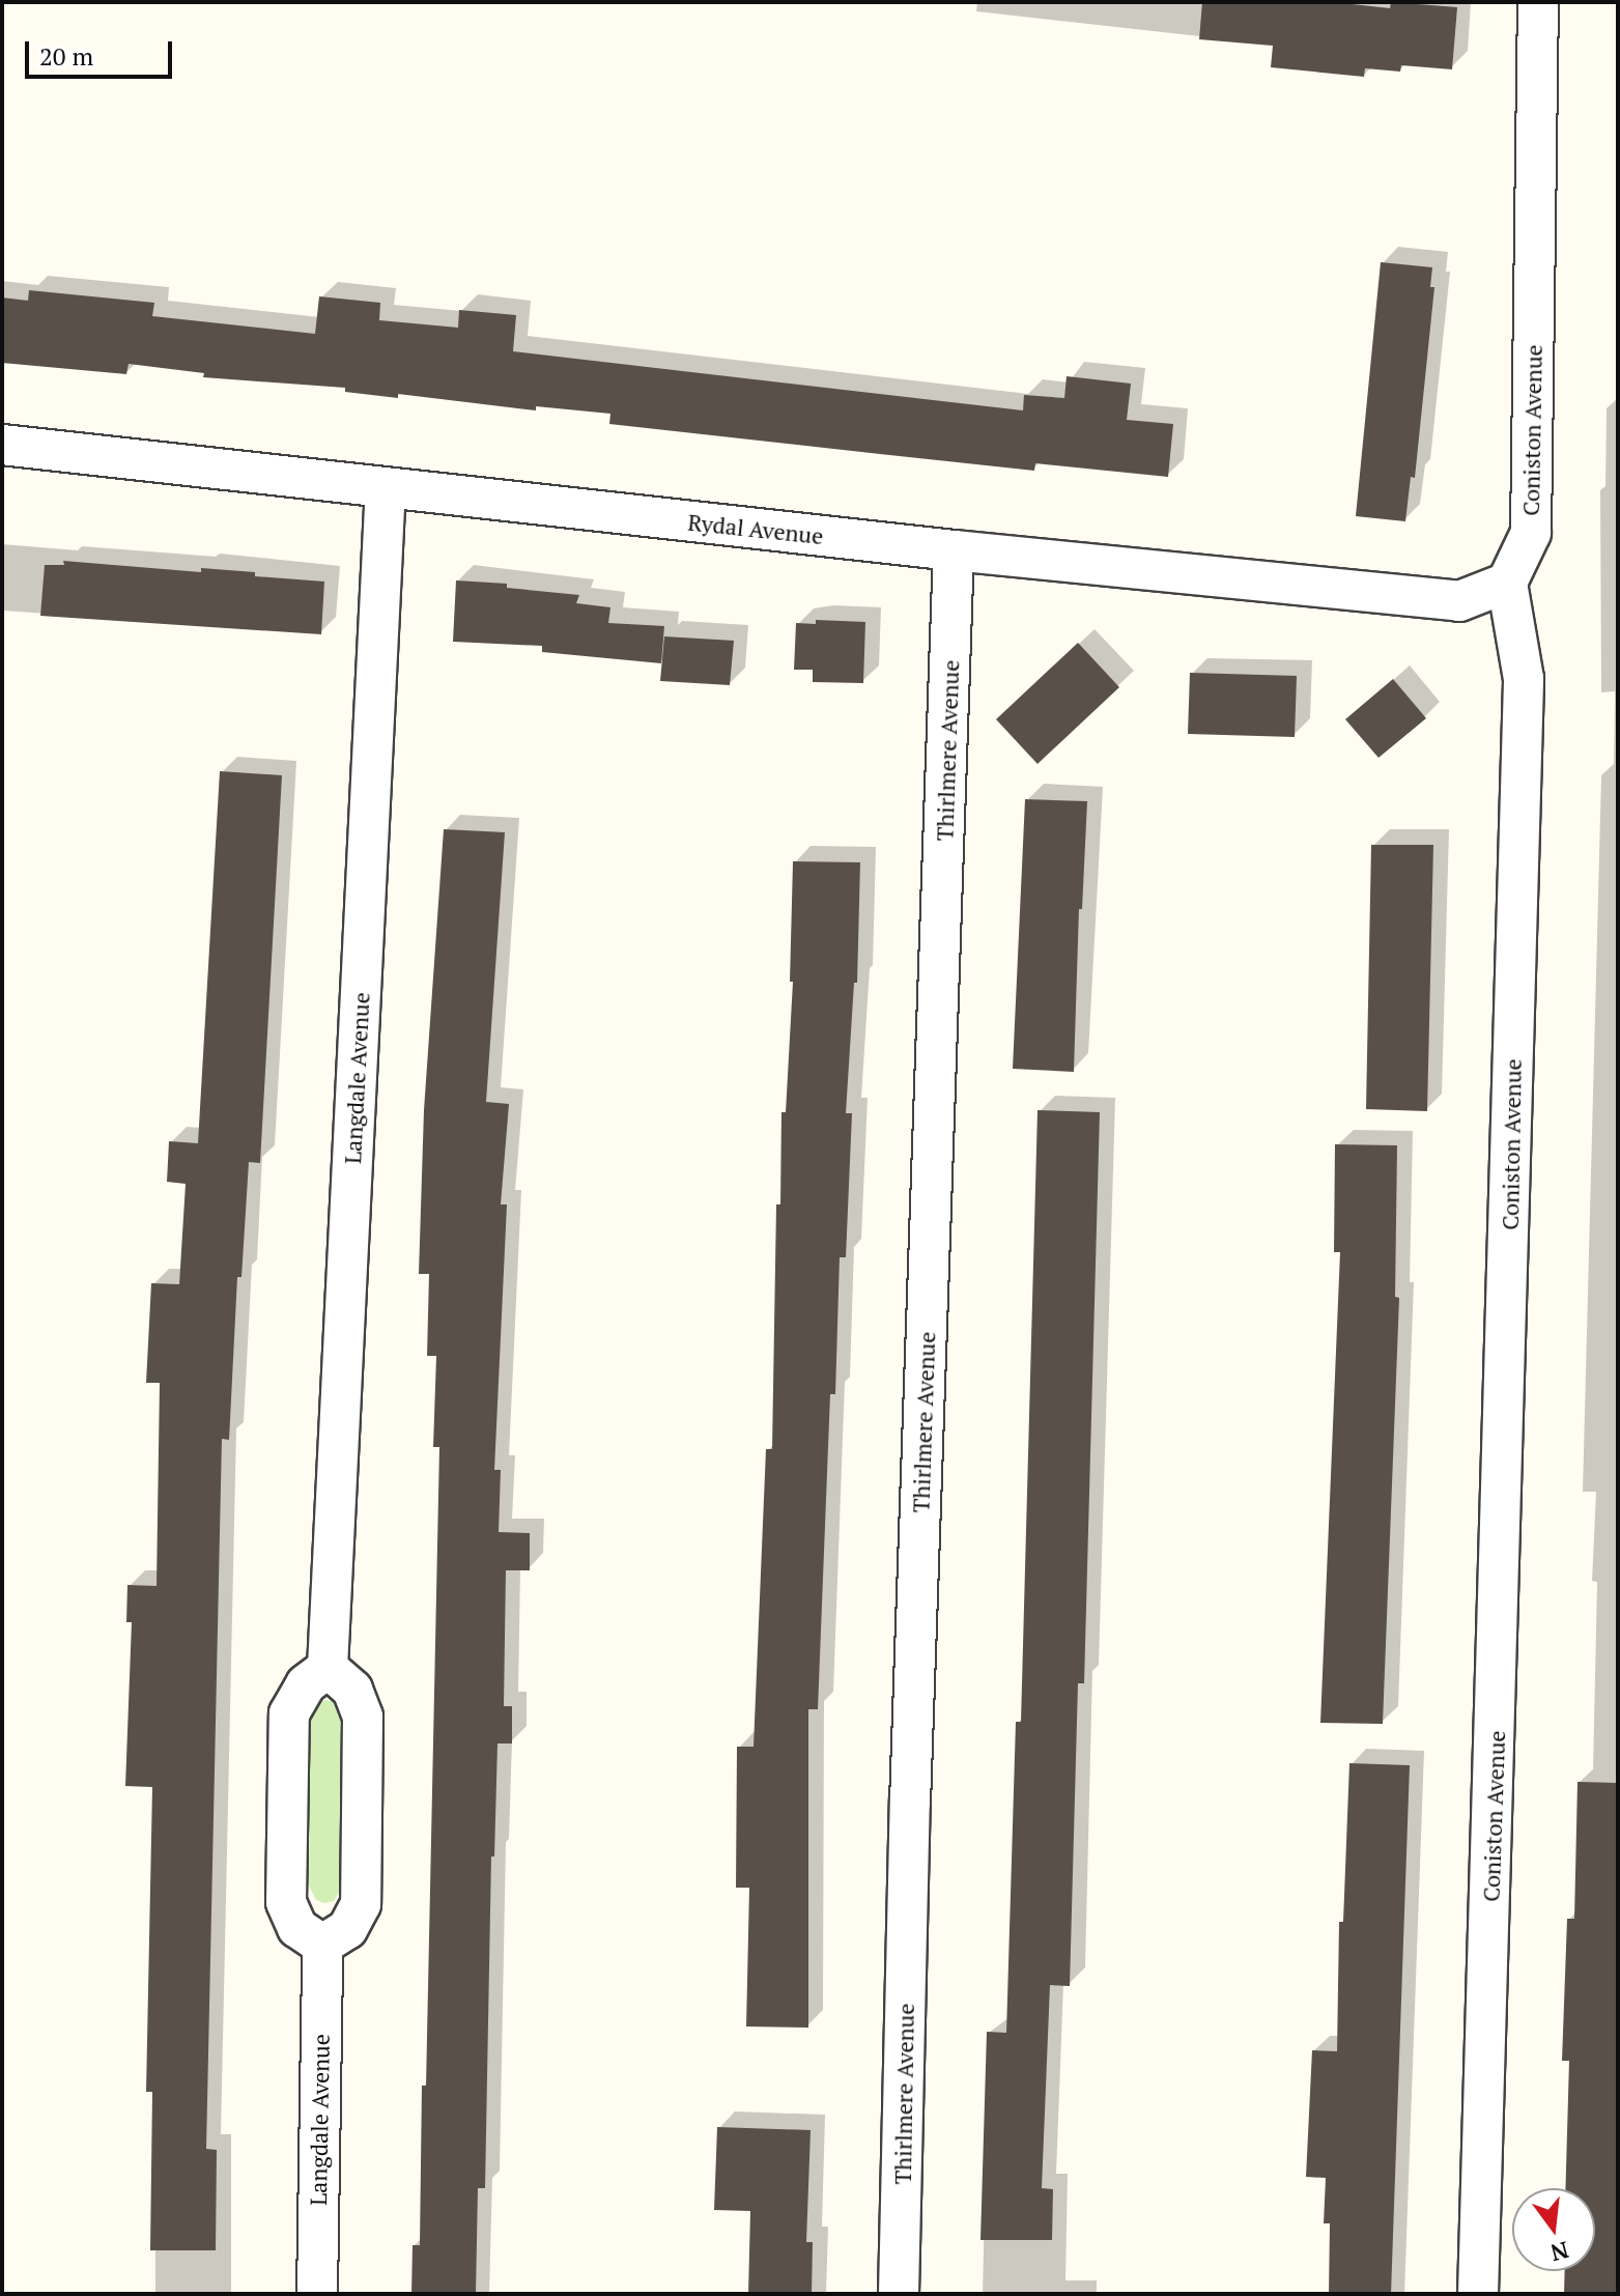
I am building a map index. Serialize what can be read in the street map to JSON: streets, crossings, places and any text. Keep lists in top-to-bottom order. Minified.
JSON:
{"streets":{"street":["Coniston Avenue","Rydal Avenue","Thirlmere Avenue","Langdale Avenue"]},"crossings":[["Coniston Avenue","Rydal Avenue"],["Rydal Avenue","Thirlmere Avenue"],["Rydal Avenue","Langdale Avenue"]],"scale_bar":"20 m","north":"bottom"}
